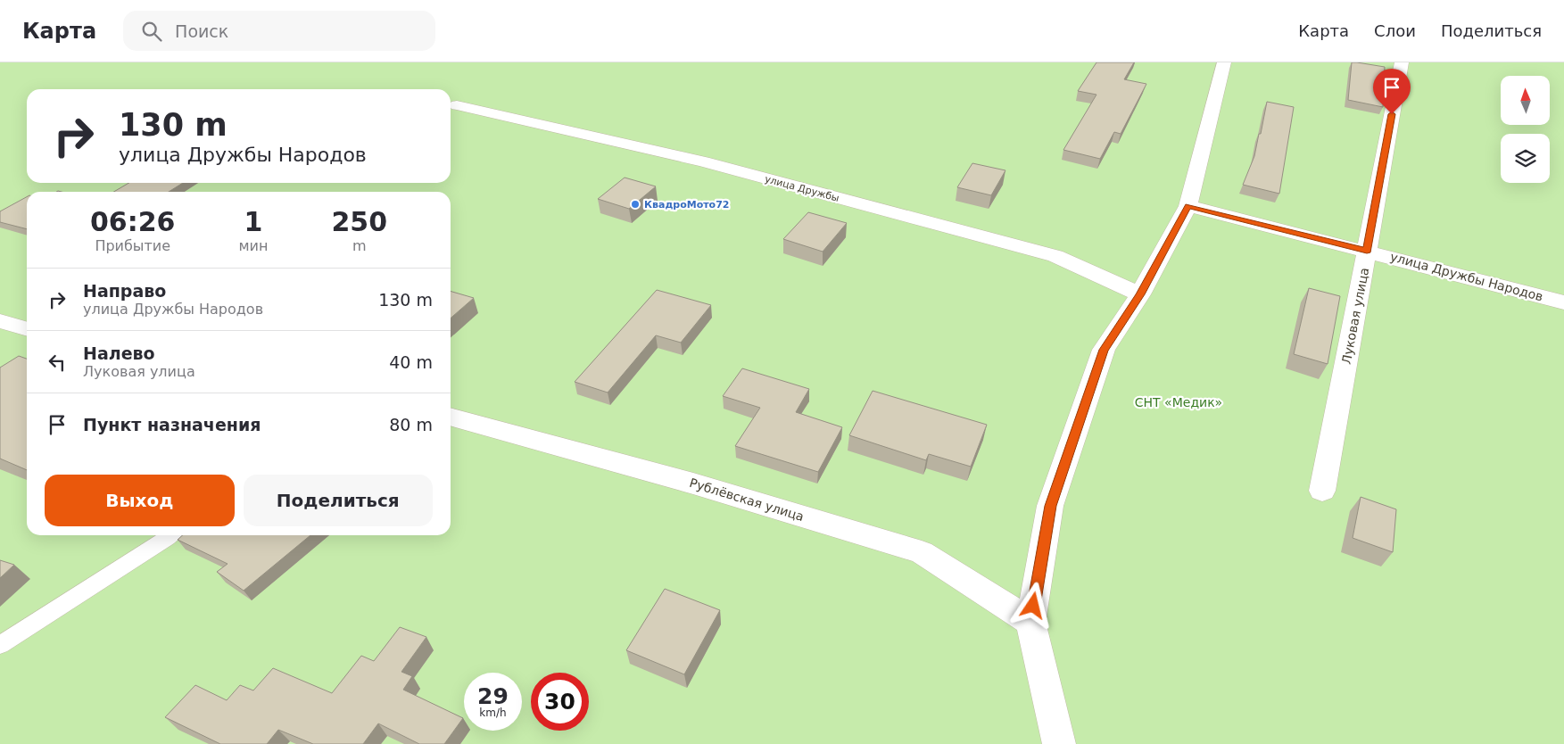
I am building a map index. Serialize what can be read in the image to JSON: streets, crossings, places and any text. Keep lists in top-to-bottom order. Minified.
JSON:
{"streets":{"street":["улица Дружбы","улица Дружбы Народов","Луковая улица","Рублёвская улица"]},"crossings":[["улица Дружбы Народов","Луковая улица"]],"parks":["СНТ «Медик»"],"places":["КвадроМото72"],"north":"top","page":{"header":"Карта","search":"Поиск","nav":["Карта","Слои","Поделиться"],"turn":["130 m","улица Дружбы Народов"],"eta":["06:26","Прибытие","1","мин","250","m"],"list":[{"name":"Направо","note":"улица Дружбы Народов","value":"130 m"},{"name":"Налево","note":"Луковая улица","value":"40 m"},{"name":"Пункт назначения","value":"80 m"}],"buttons":["Выход","Поделиться"],"speed":"29 km/h","limit":"30"}}
